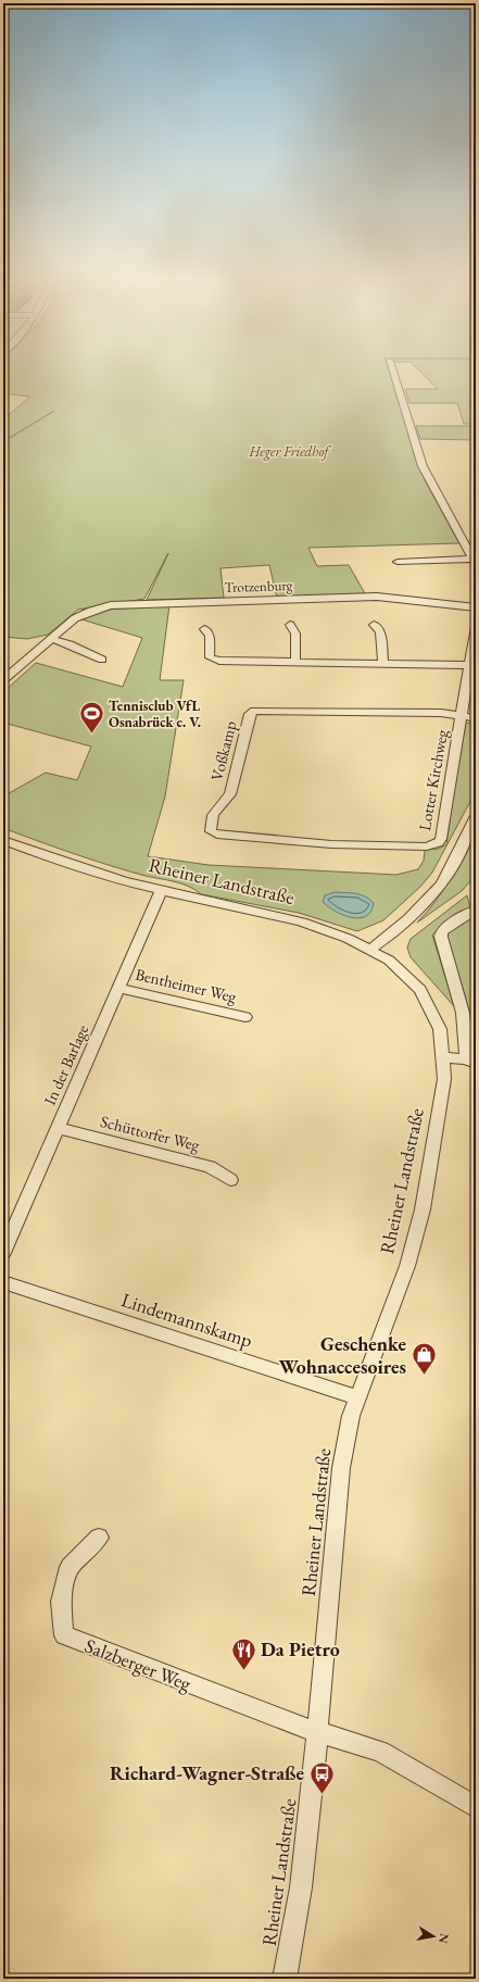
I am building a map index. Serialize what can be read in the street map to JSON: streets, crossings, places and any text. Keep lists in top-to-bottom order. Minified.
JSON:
{"streets":{"street":["Trotzenburg","Voßkamp","Lotter Kirchweg","Rheiner Landstraße","Bentheimer Weg","In der Barlage","Schüttorfer Weg","Lindemannskamp","Salzberger Weg"]},"crossings":[["Voßkamp","Lotter Kirchweg"],["Rheiner Landstraße","In der Barlage"],["Rheiner Landstraße","Lindemannskamp"],["Rheiner Landstraße","Salzberger Weg"],["Bentheimer Weg","In der Barlage"],["In der Barlage","Schüttorfer Weg"]],"parks":["Heger Friedhof"],"places":{"sports":["Tennisclub VfL Osnabrück e. V."],"shop":["Geschenke Wohnaccesoires"],"restaurant":["Da Pietro"],"bus stop":["Richard-Wagner-Straße"]},"north":"right"}
